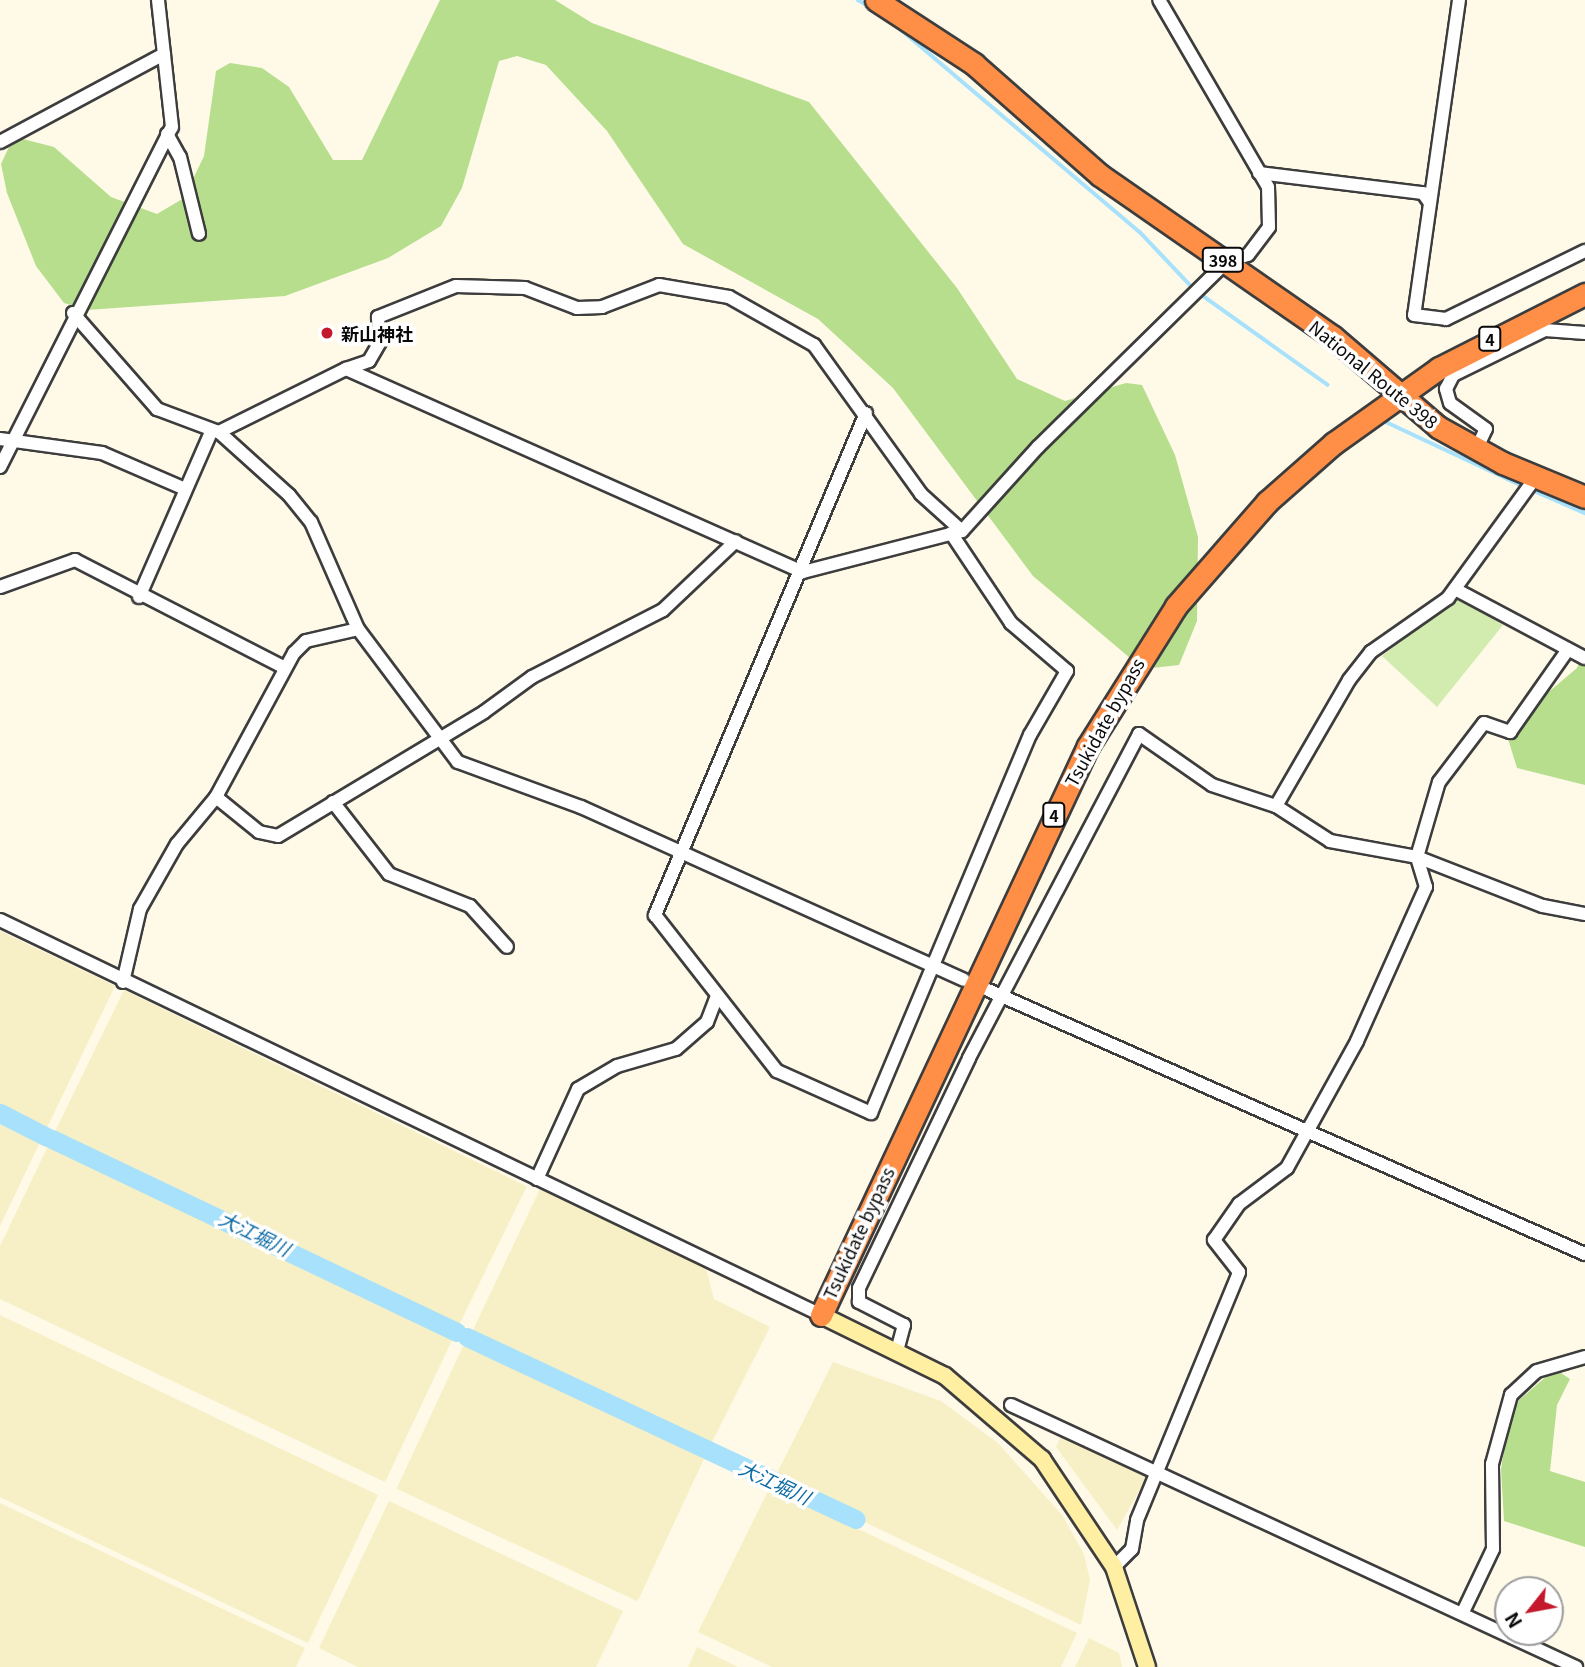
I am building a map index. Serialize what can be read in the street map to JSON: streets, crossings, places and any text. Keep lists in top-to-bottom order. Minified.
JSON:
{"streets":{"highway":["398","4","National Route 398","Tsukidate bypass"]},"crossings":[["National Route 398","Tsukidate bypass"]],"water":["大江堀川"],"places":["新山神社"],"north":"bottom left"}
